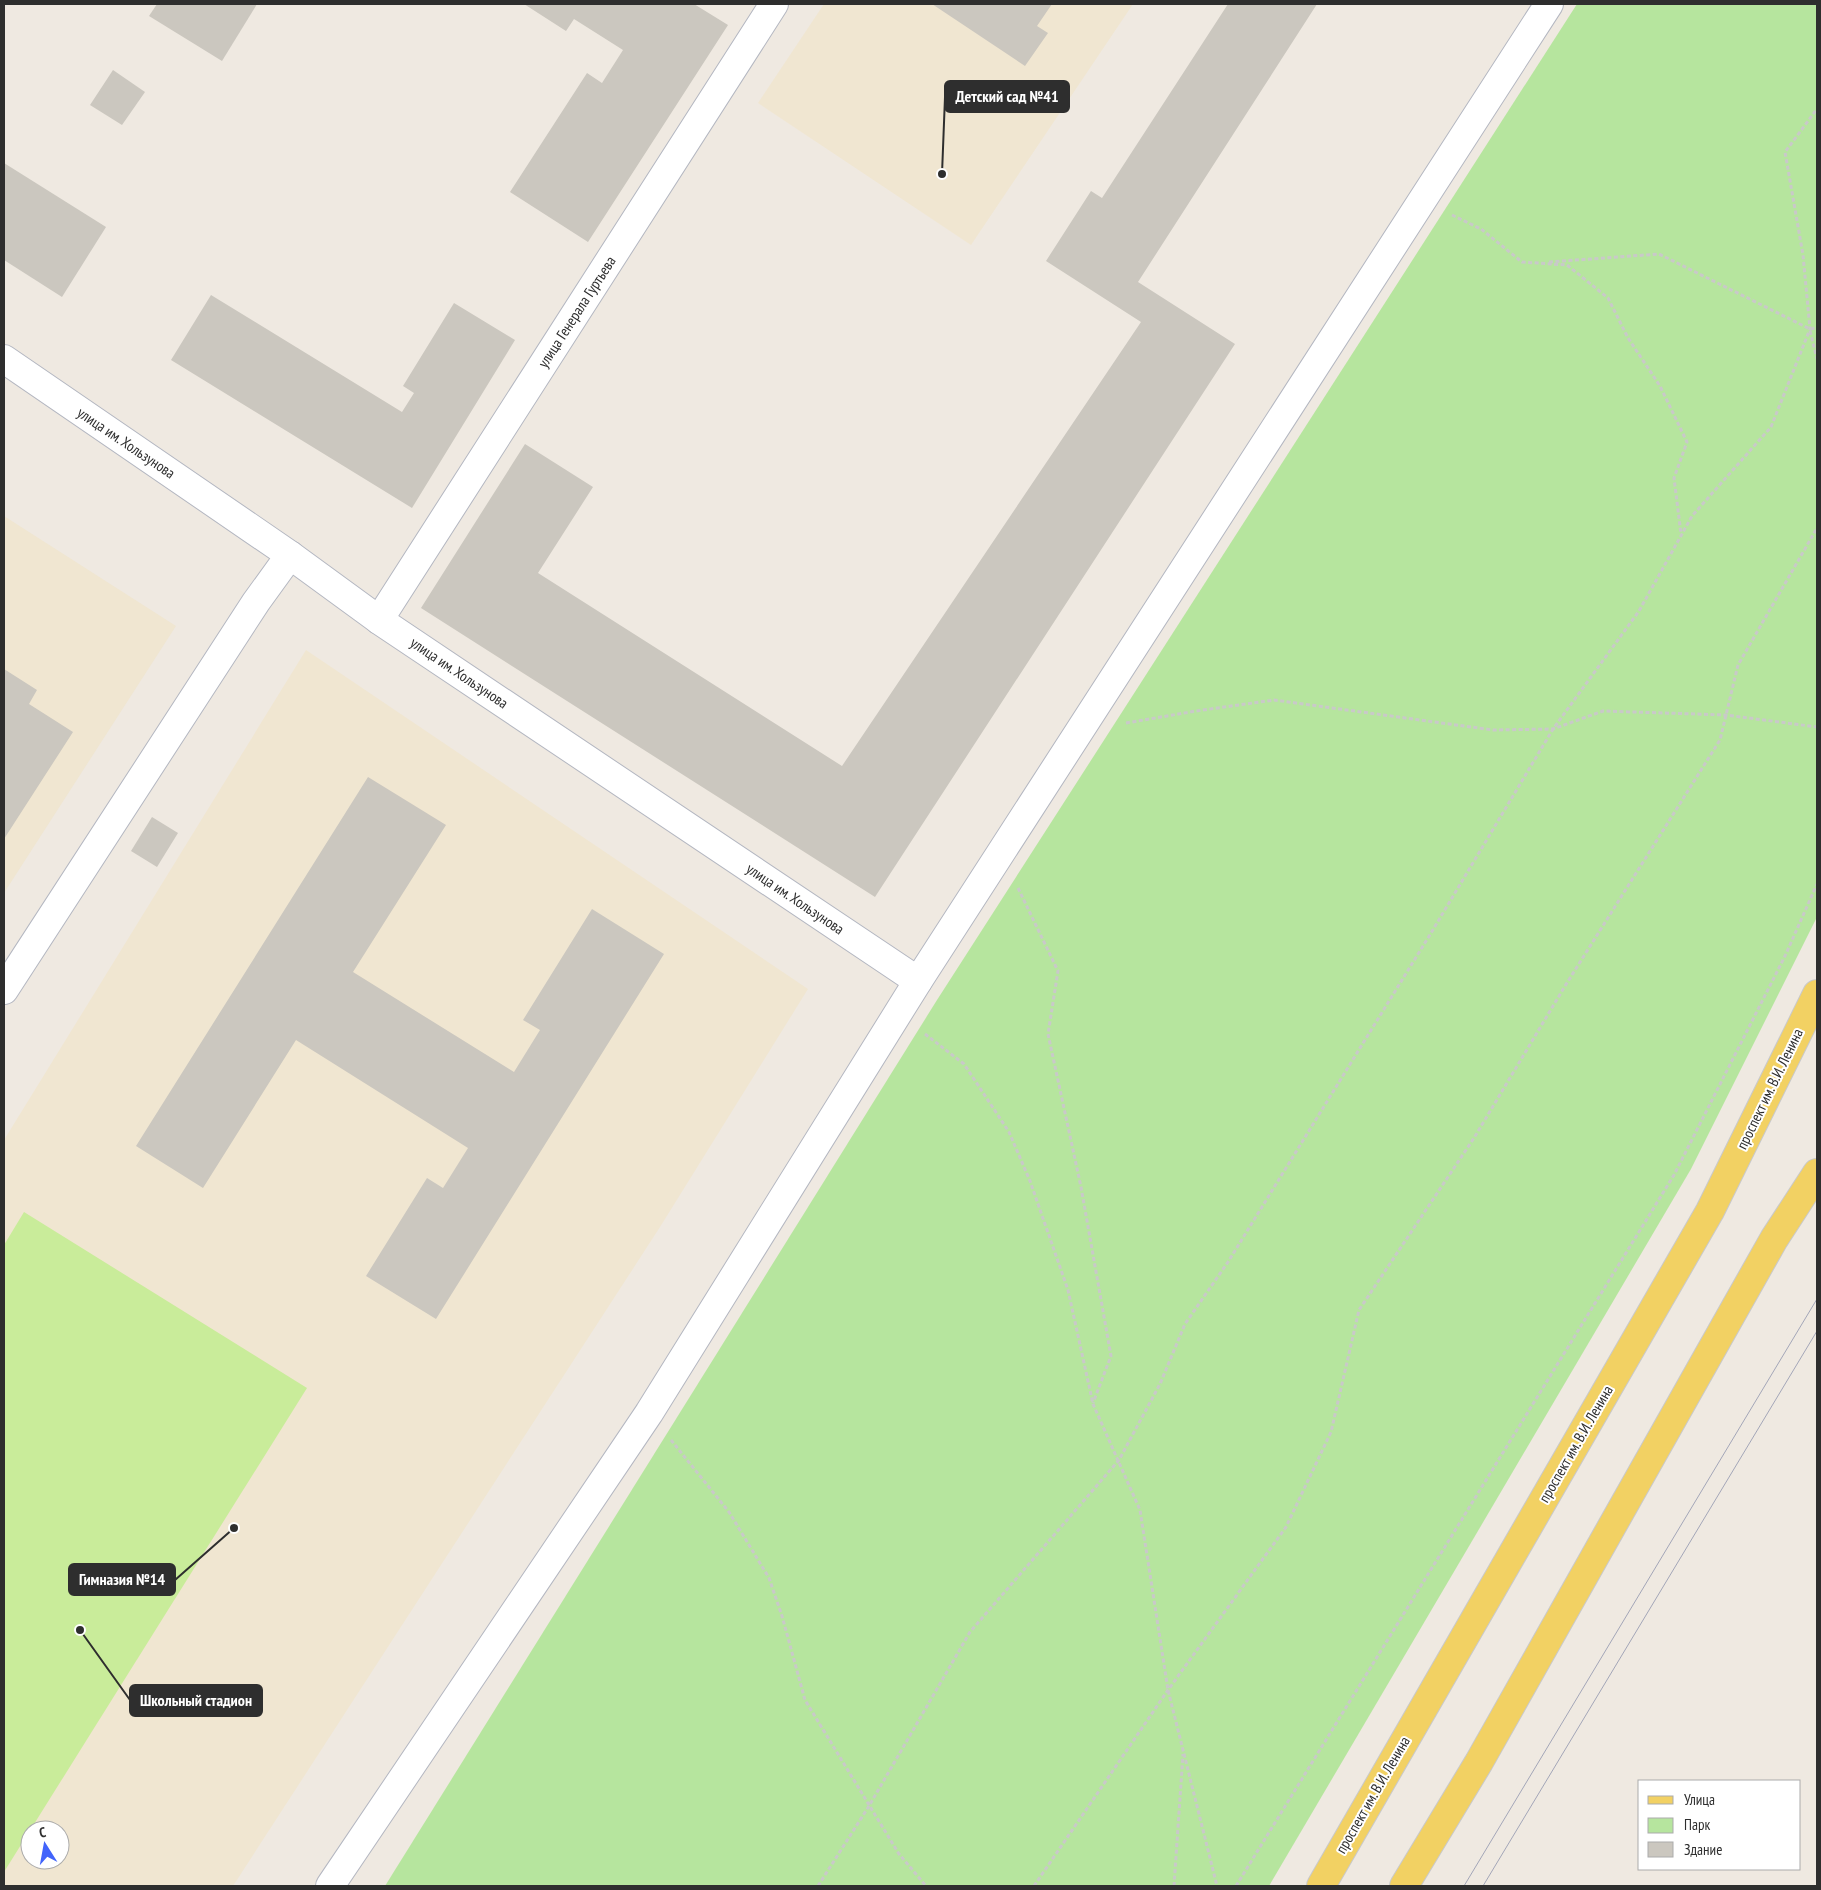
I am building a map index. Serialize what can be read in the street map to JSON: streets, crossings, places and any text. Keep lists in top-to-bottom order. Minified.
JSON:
{"streets":{"main road":["проспект им. В.И. Ленина"],"street":["улица Генерала Гуртьева","улица им. Хользунова"]},"crossings":[["улица Генерала Гуртьева","улица им. Хользунова"]],"places":["Детский сад №41","Гимназия №14","Школьный стадион"],"legend":["Улица","Парк","Здание"],"north":"top"}
